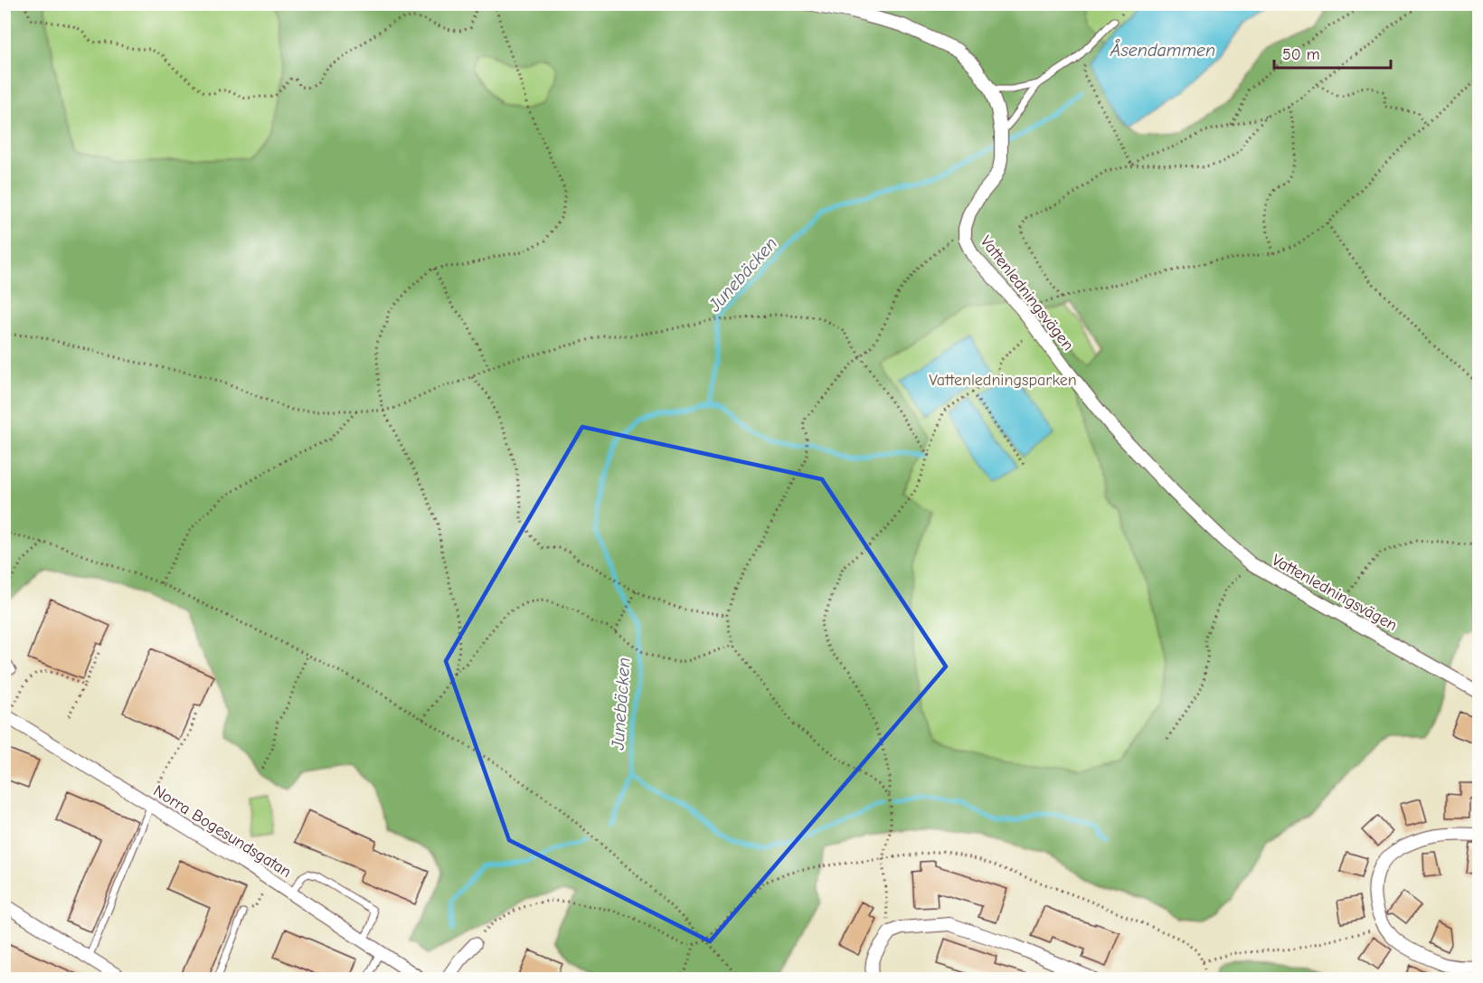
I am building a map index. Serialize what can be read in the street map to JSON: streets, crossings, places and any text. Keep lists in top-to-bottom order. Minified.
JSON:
{"streets":{"street":["Vattenledningsvägen","Norra Bogesundsgatan"]},"water":["Åsendammen","Junebäcken"],"parks":["Vattenledningsparken"],"scale_bar":"50 m"}
